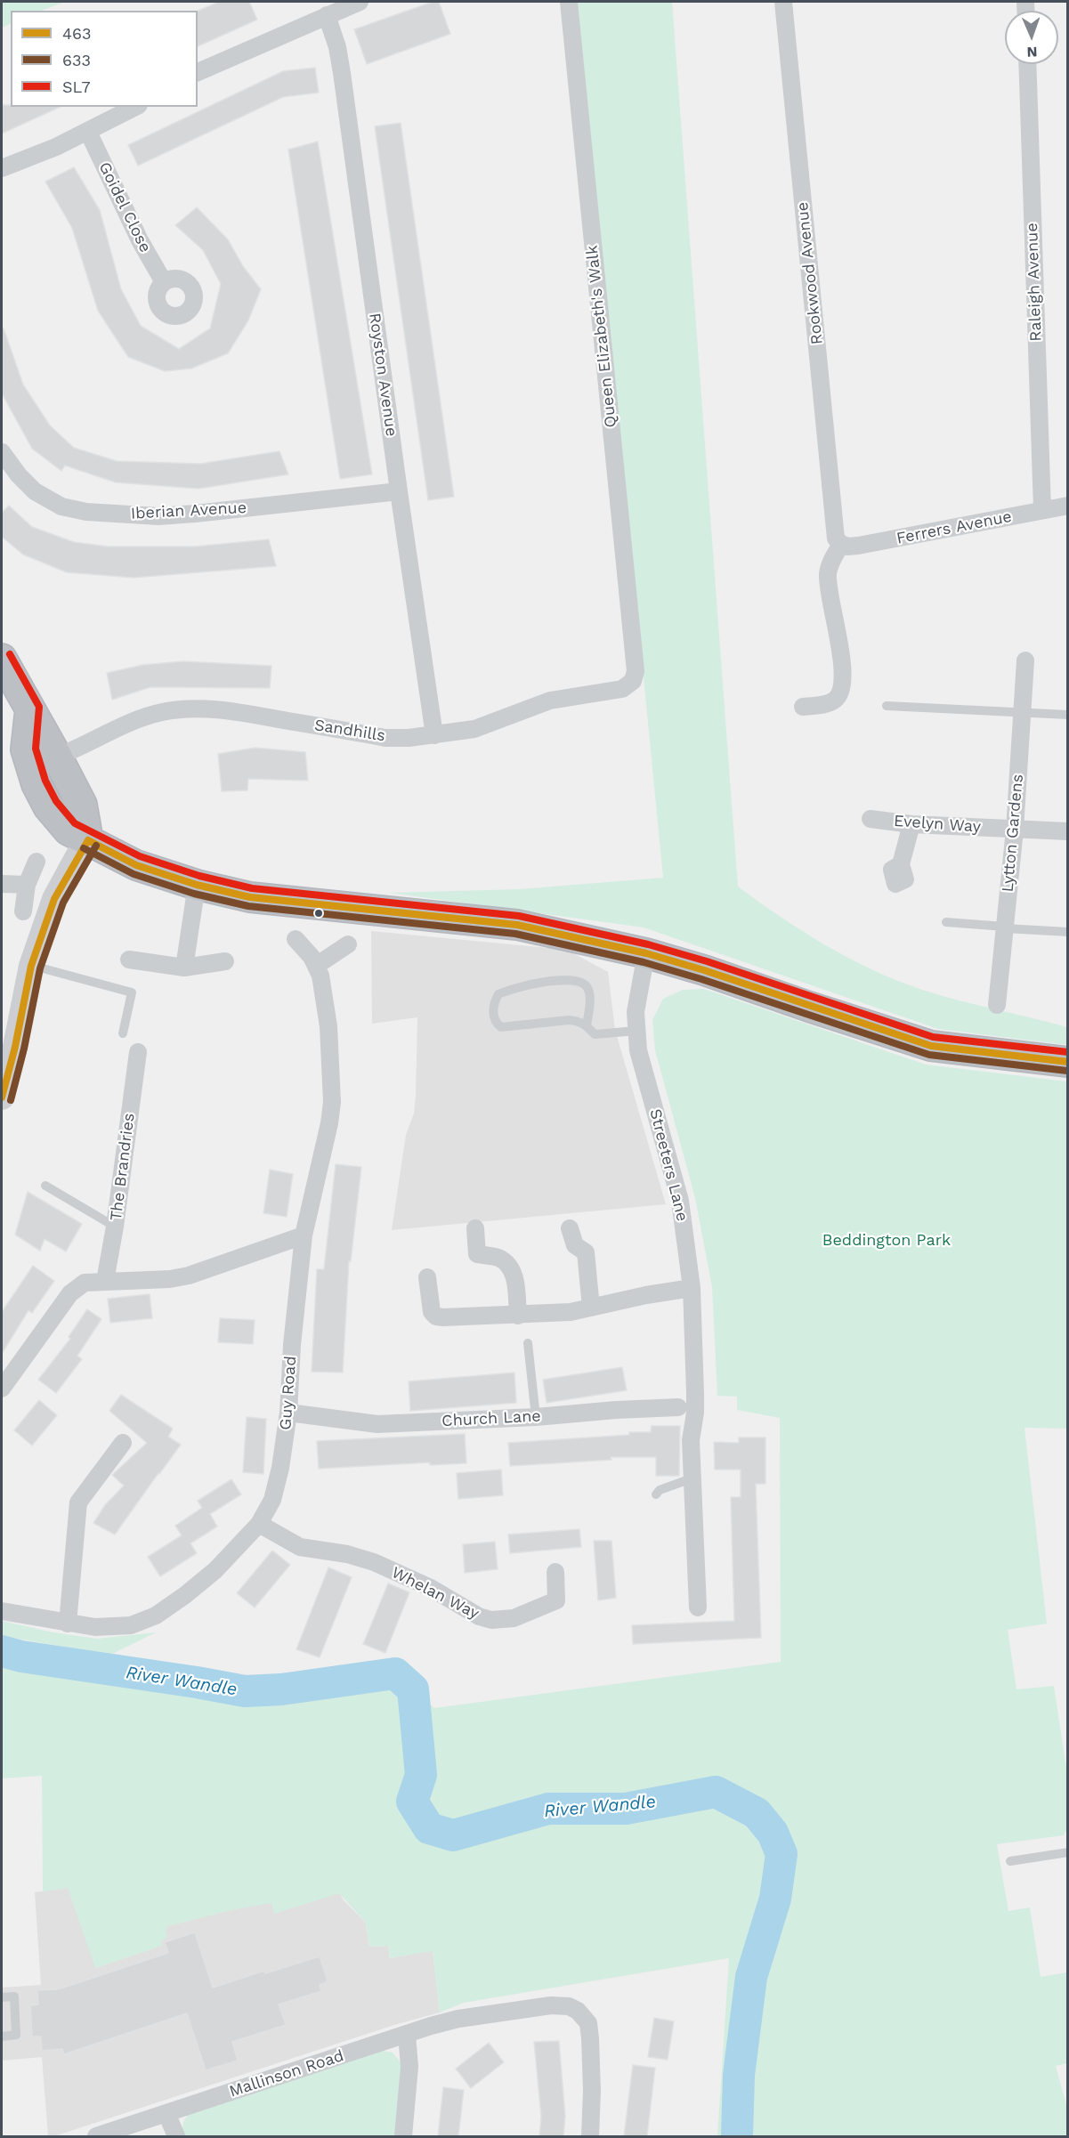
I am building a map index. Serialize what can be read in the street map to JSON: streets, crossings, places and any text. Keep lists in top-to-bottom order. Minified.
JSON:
{"streets":{"street":["Goidel Close","Rookwood Avenue","Raleigh Avenue","Queen Elizabeth's Walk","Royston Avenue","Iberian Avenue","Ferrers Avenue","Sandhills","Evelyn Way","Lytton Gardens","Streeters Lane","The Brandries","Guy Road","Church Lane","Whelan Way","Mallinson Road"]},"crossings":[["Rookwood Avenue","Ferrers Avenue"],["Raleigh Avenue","Ferrers Avenue"],["Queen Elizabeth's Walk","Sandhills"],["Royston Avenue","Iberian Avenue"],["Royston Avenue","Sandhills"],["Evelyn Way","Lytton Gardens"],["Streeters Lane","Church Lane"],["Guy Road","Church Lane"],["Guy Road","Whelan Way"]],"water":["River Wandle"],"parks":["Beddington Park"],"lines":["transit line SL7","transit line 463","transit line 633"],"legend":["463","633","SL7"],"north":"bottom"}
